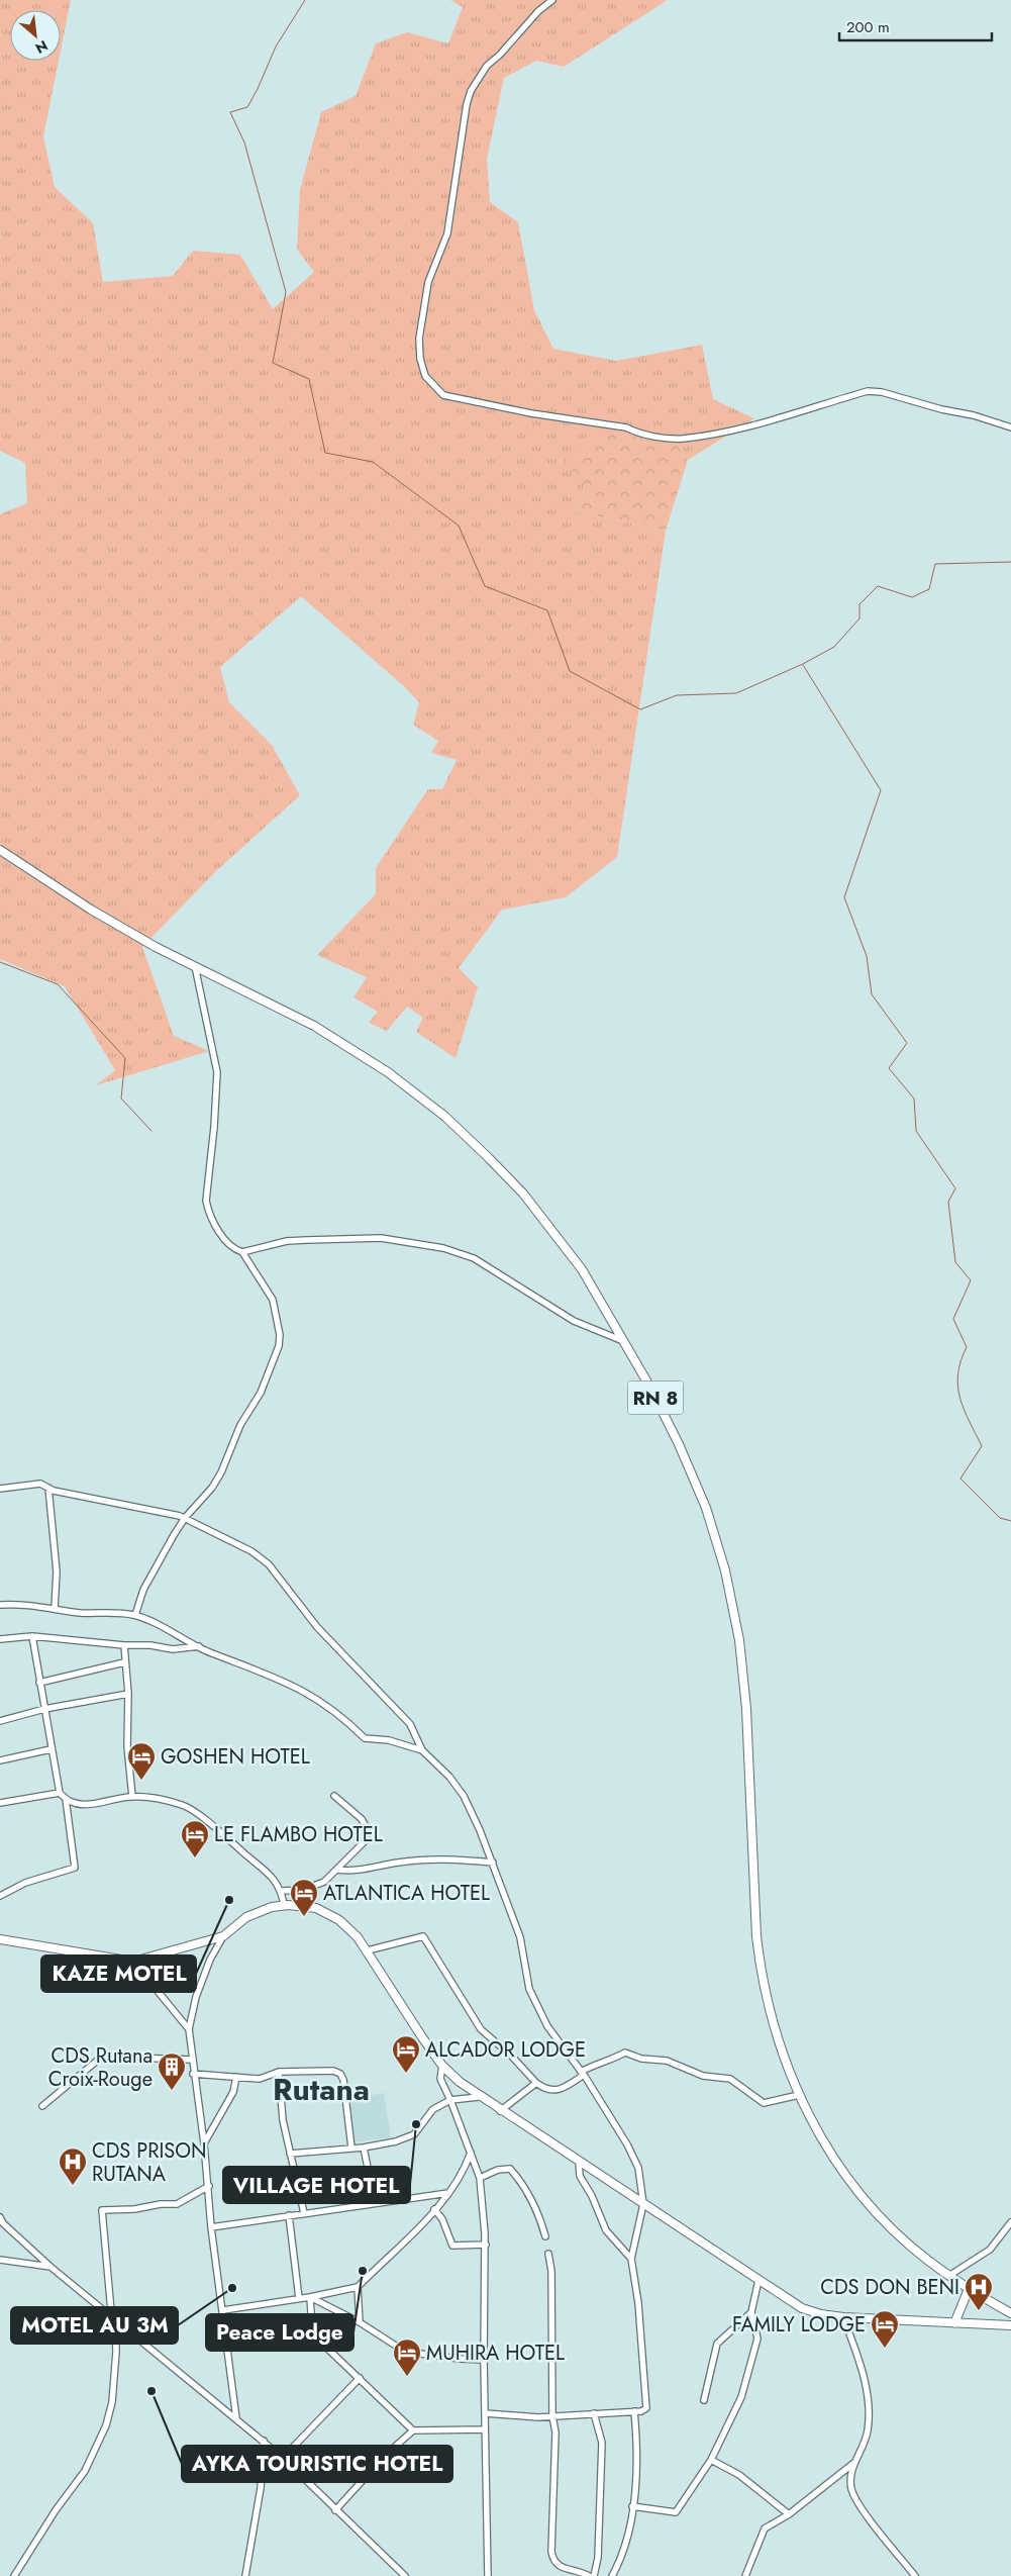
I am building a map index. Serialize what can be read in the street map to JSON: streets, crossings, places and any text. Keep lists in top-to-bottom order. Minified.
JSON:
{"streets":{"main road":["RN 8"]},"districts":["Rutana"],"places":{"hotel":["GOSHEN HOTEL","LE FLAMBO HOTEL","ATLANTICA HOTEL","ALCADOR LODGE","FAMILY LODGE","MUHIRA HOTEL"],"other":["KAZE MOTEL","VILLAGE HOTEL","Peace Lodge","MOTEL AU 3M","AYKA TOURISTIC HOTEL"],"building":["CDS Rutana Croix-Rouge"],"hospital":["CDS PRISON RUTANA","CDS DON BENI"]},"scale_bar":"200 m","north":"bottom right"}
